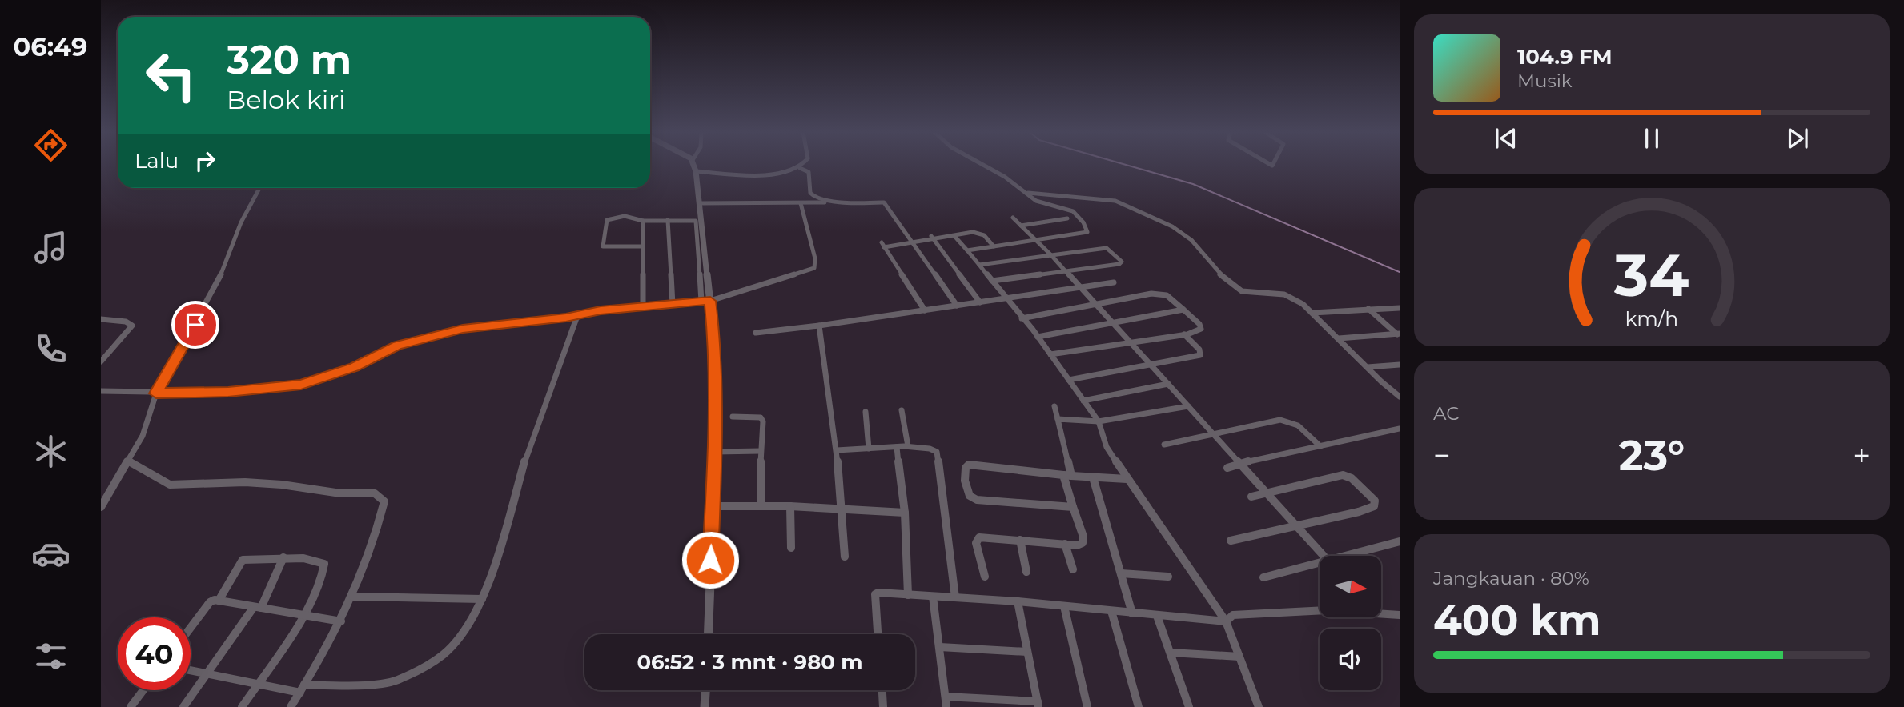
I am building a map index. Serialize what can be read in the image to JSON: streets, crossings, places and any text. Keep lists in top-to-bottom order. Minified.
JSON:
{"north":"right","page":{"tabs":"06:49","turn":["320 m","Belok kiri"],"song":["104.9 FM","Musik"],"then":"Lalu","tile":["AC",["Jangkauan · 80%","400 km"]],"heat":["−","23°","+"],"limit":"40","trip":"06:52 · 3 mnt · 980 m","gauge":["34","km/h"]}}
